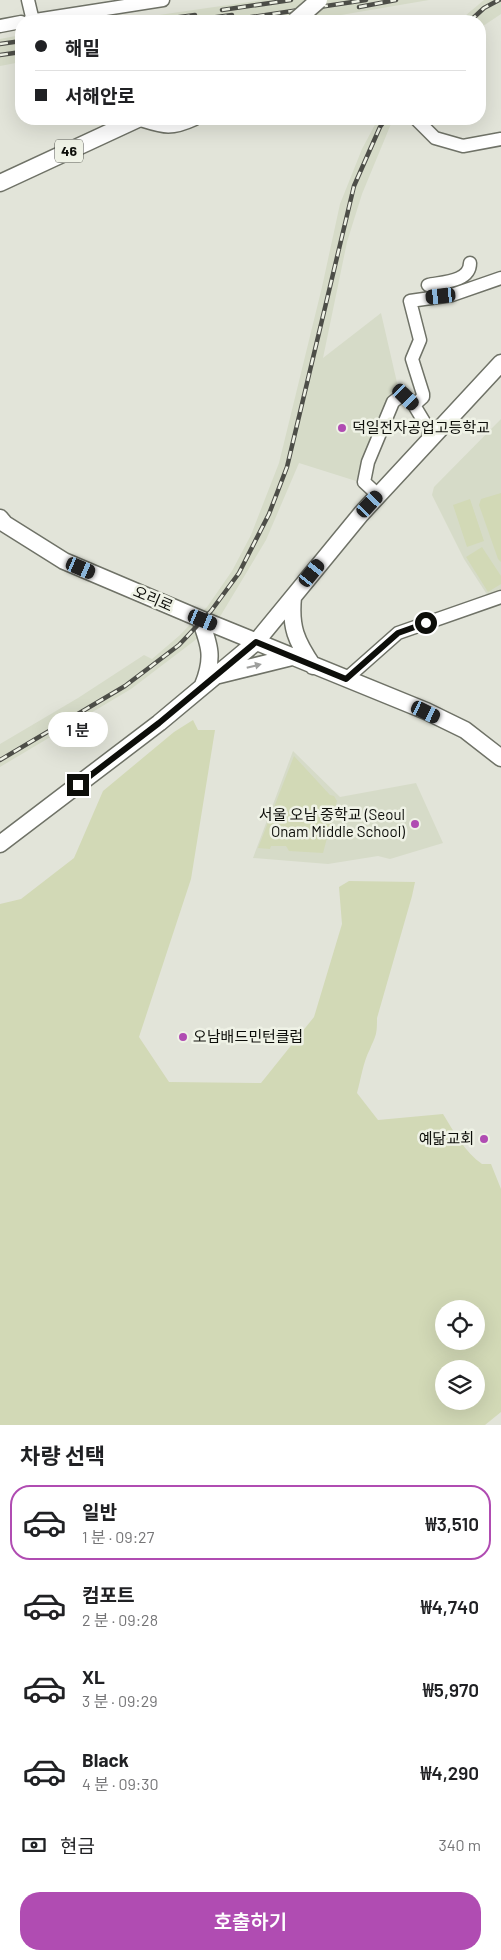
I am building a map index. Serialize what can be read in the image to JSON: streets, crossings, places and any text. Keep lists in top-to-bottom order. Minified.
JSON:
{"streets":{"main road":["46","오리로"]},"places":["덕일전자공업고등학교","서울 오남 중학교 (Seoul Onam Middle School)","오남배드민턴클럽","예닮교회"],"page":{"banner":["해밀","서해안로"],"bubble":"1 분","heading":"차량 선택","list":[{"name":"일반","note":"1 분 · 09:27","value":"₩3,510"},{"name":"컴포트","note":"2 분 · 09:28","value":"₩4,740"},{"name":"XL","note":"3 분 · 09:29","value":"₩5,970"},{"name":"Black","note":"4 분 · 09:30","value":"₩4,290"}],"pay":["현금","340 m"],"buttons":"호출하기"}}
